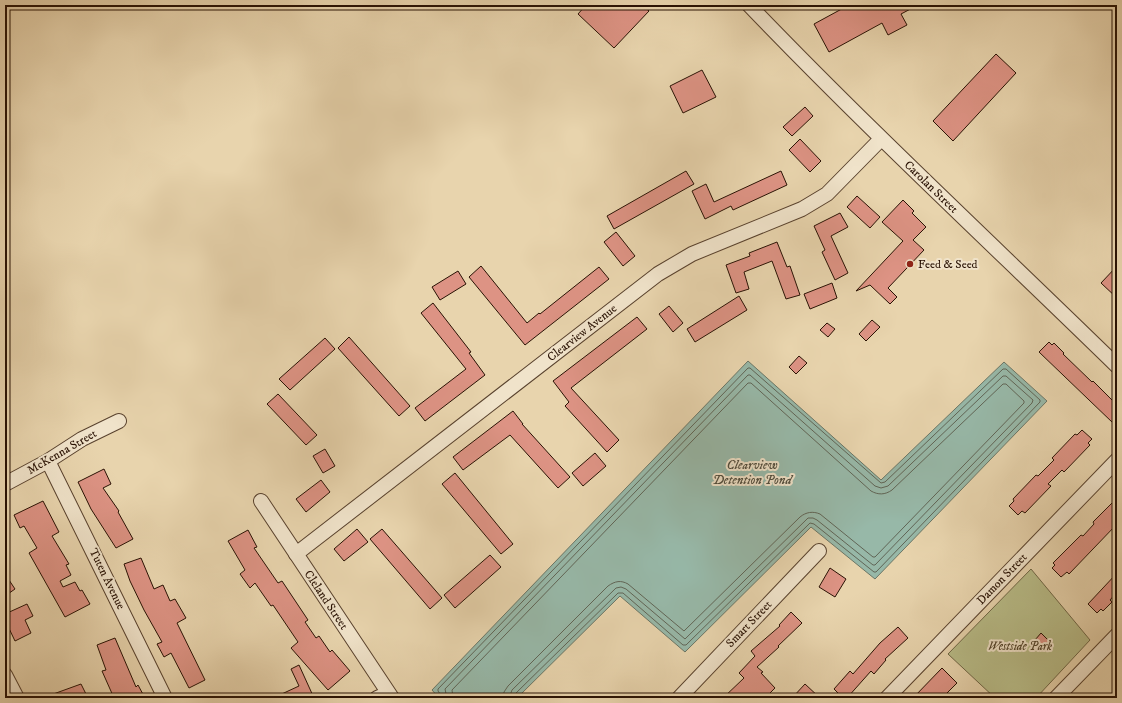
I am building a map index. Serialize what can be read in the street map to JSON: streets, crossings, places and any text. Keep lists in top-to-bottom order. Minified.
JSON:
{"streets":{"street":["Carolan Street","Clearview Avenue","McKenna Street","Tuten Avenue","Damon Street","Cleland Street","Smart Street"]},"crossings":[["Carolan Street","Clearview Avenue"],["Clearview Avenue","Cleland Street"],["McKenna Street","Tuten Avenue"]],"water":["Clearview Detention Pond"],"parks":["Westside Park"],"places":["Feed & Seed"]}
